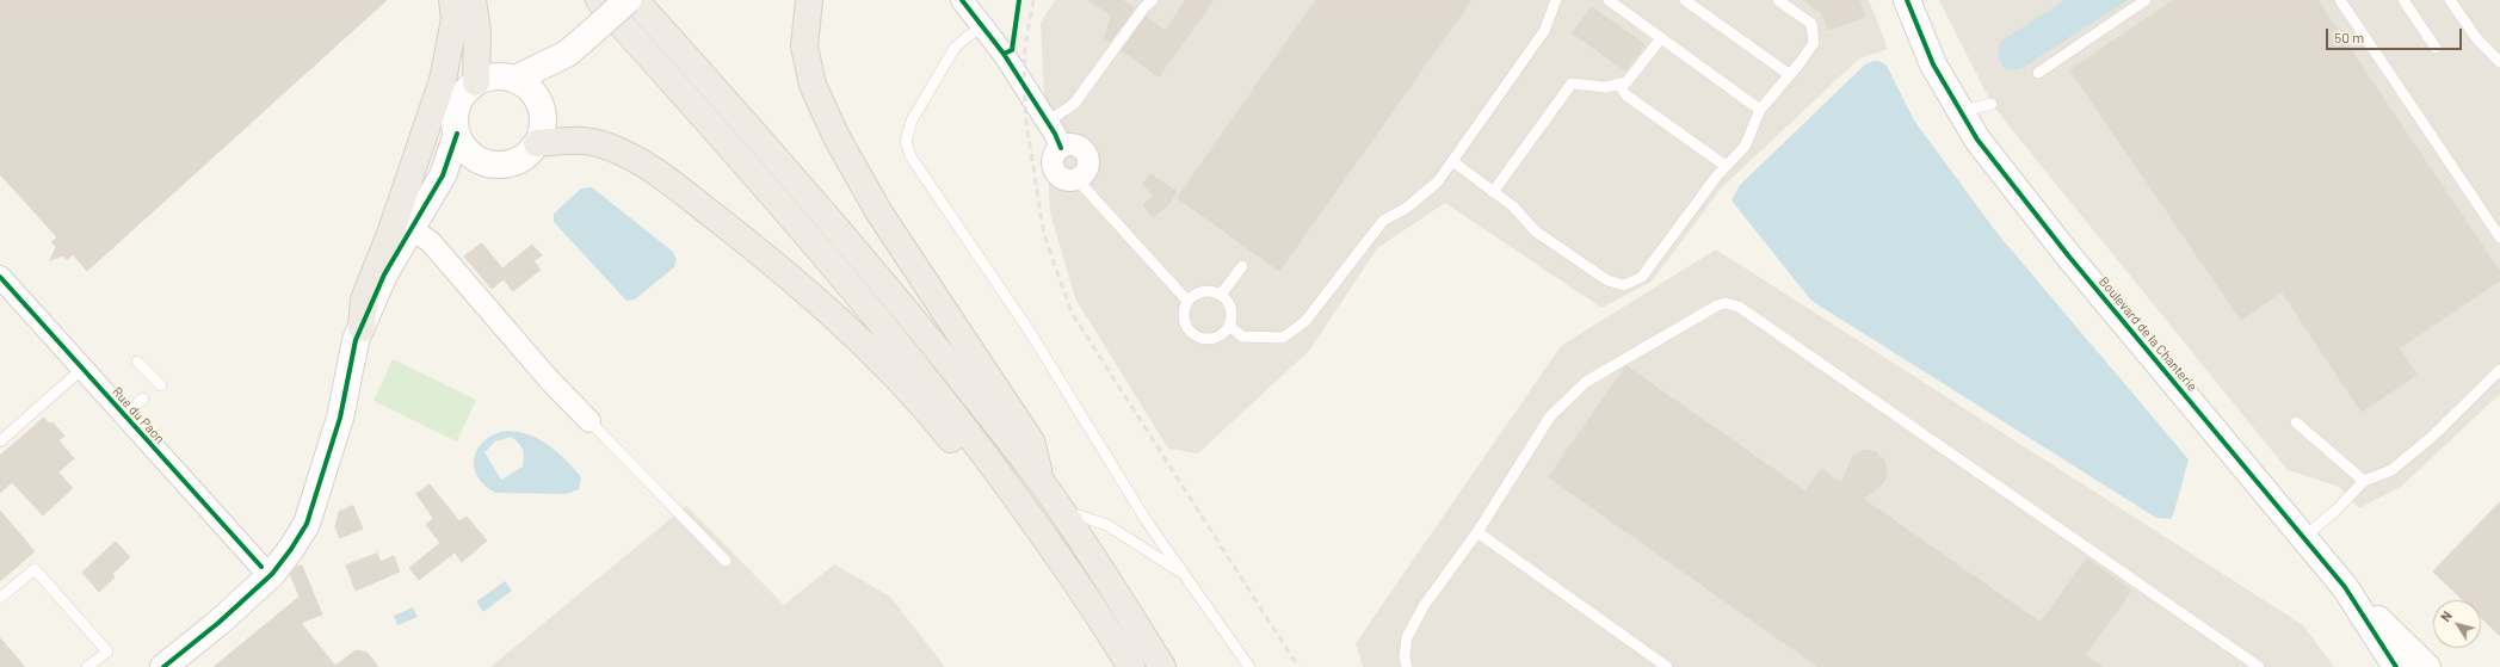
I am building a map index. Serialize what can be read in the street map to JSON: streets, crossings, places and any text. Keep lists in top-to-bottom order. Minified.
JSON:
{"streets":{"street":["Boulevard de la Chanterie","Rue du Paon"]},"scale_bar":"50 m","north":"top left"}
